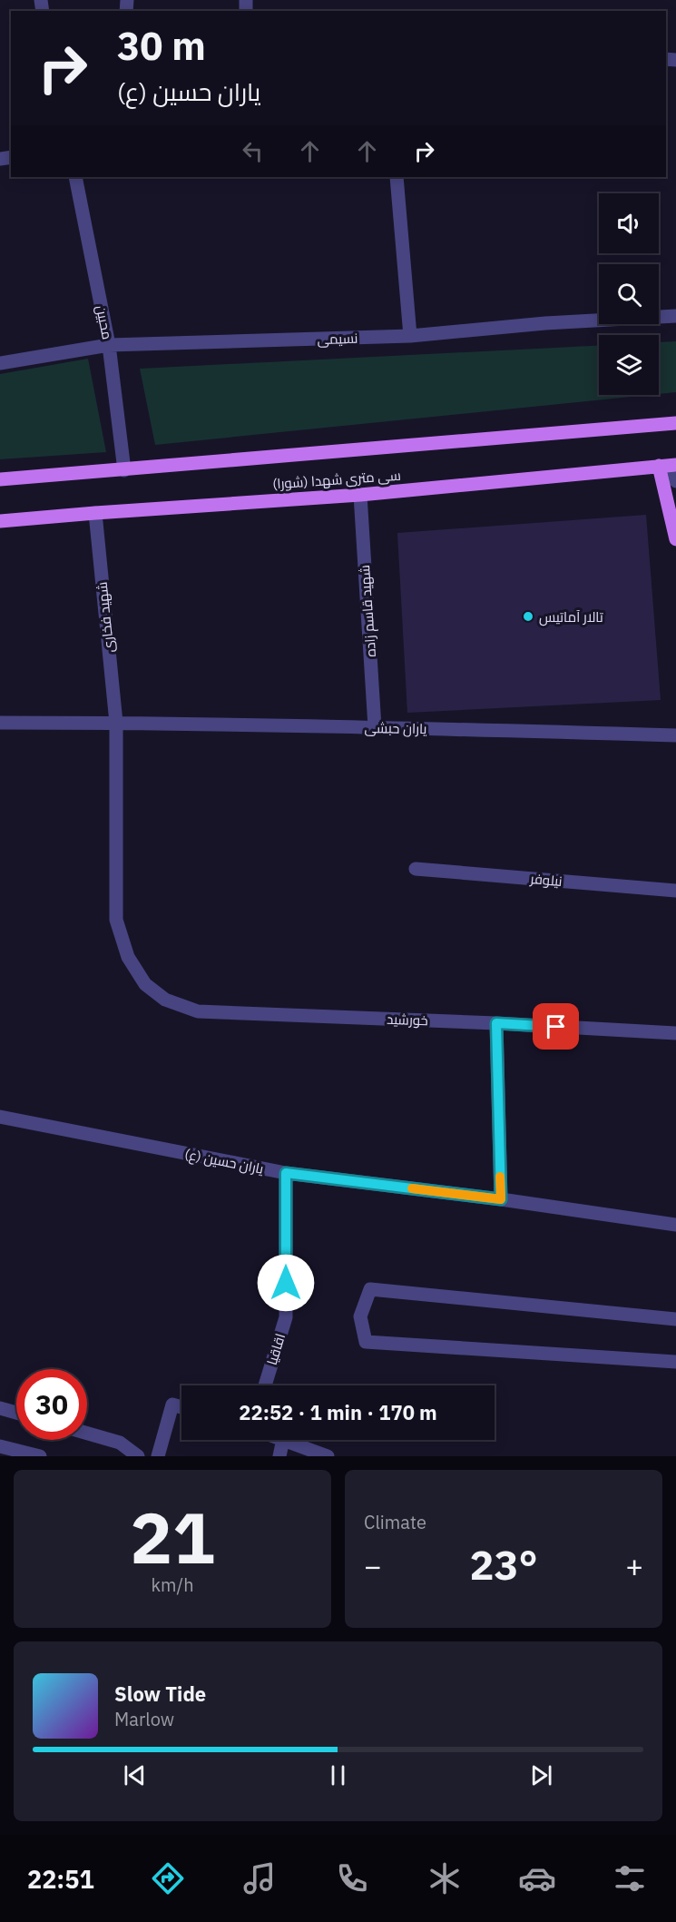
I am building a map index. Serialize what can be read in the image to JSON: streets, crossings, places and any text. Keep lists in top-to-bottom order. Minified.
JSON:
{"streets":{"main road":["سی متری شهدا (شورا)"],"street":["محبین","نسیمی","شهید قاسم زاده","شهید فخاری","یاران حبشی","نیلوفر","خورشید","یاران حسین (ع)","اقاقیا"]},"crossings":[["محبین","نسیمی"],["محبین","سی متری شهدا (شورا)"],["سی متری شهدا (شورا)","شهید قاسم زاده"],["سی متری شهدا (شورا)","شهید فخاری"],["شهید قاسم زاده","یاران حبشی"],["شهید فخاری","یاران حبشی"],["شهید فخاری","خورشید"],["یاران حسین (ع)","اقاقیا"]],"places":["تالار آماتیس"],"page":{"turn":["30 m","یاران حسین (ع)"],"limit":"30","trip":"22:52 · 1 min · 170 m","tile":[["21","km/h"],"Climate"],"heat":["−","23°","+"],"song":["Slow Tide","Marlow"],"tabs":"22:51"}}
